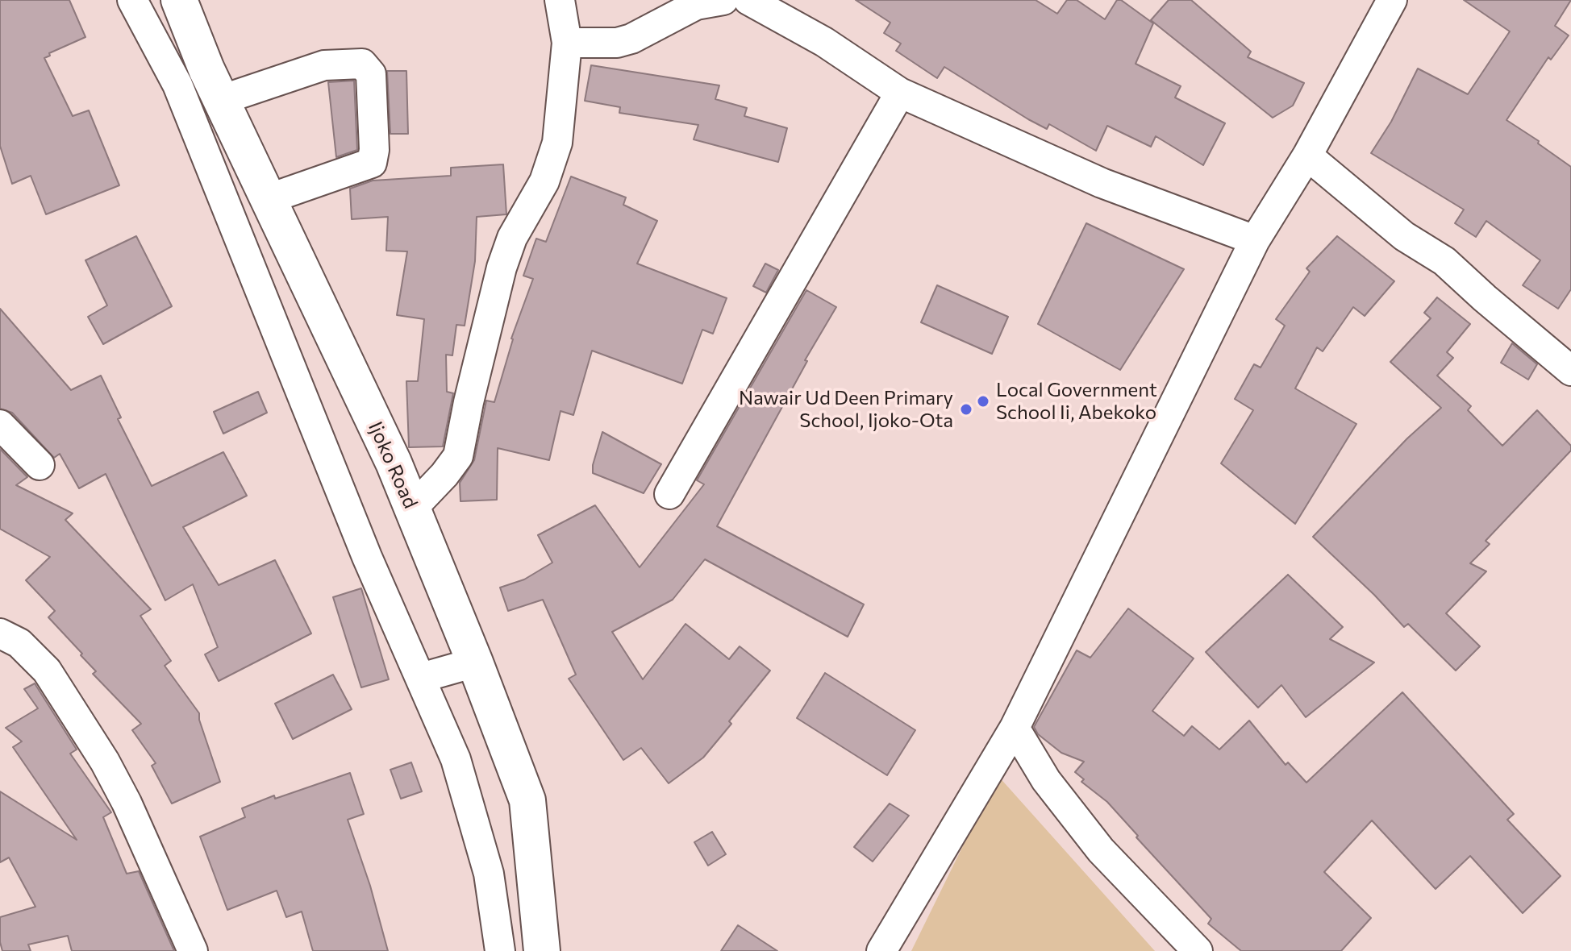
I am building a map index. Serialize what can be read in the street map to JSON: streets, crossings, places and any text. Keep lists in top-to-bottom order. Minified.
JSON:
{"streets":{"main road":["Ijoko Road"]},"places":["Local Government School Ii, Abekoko","Nawair Ud Deen Primary School, Ijoko-Ota"]}
